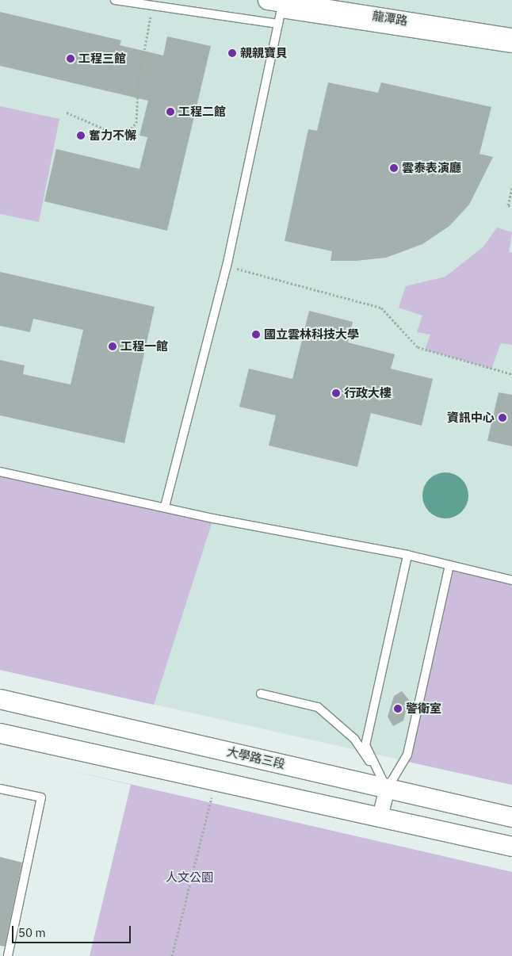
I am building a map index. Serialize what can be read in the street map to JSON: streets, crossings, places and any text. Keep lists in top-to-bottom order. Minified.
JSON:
{"streets":{"street":["龍潭路","大學路三段"]},"parks":["人文公園"],"places":["親親寶貝","工程三館","工程二館","奮力不懈","雲泰表演廳","國立雲林科技大學","工程一館","行政大樓","資訊中心","警衛室"],"scale_bar":"50 m"}
